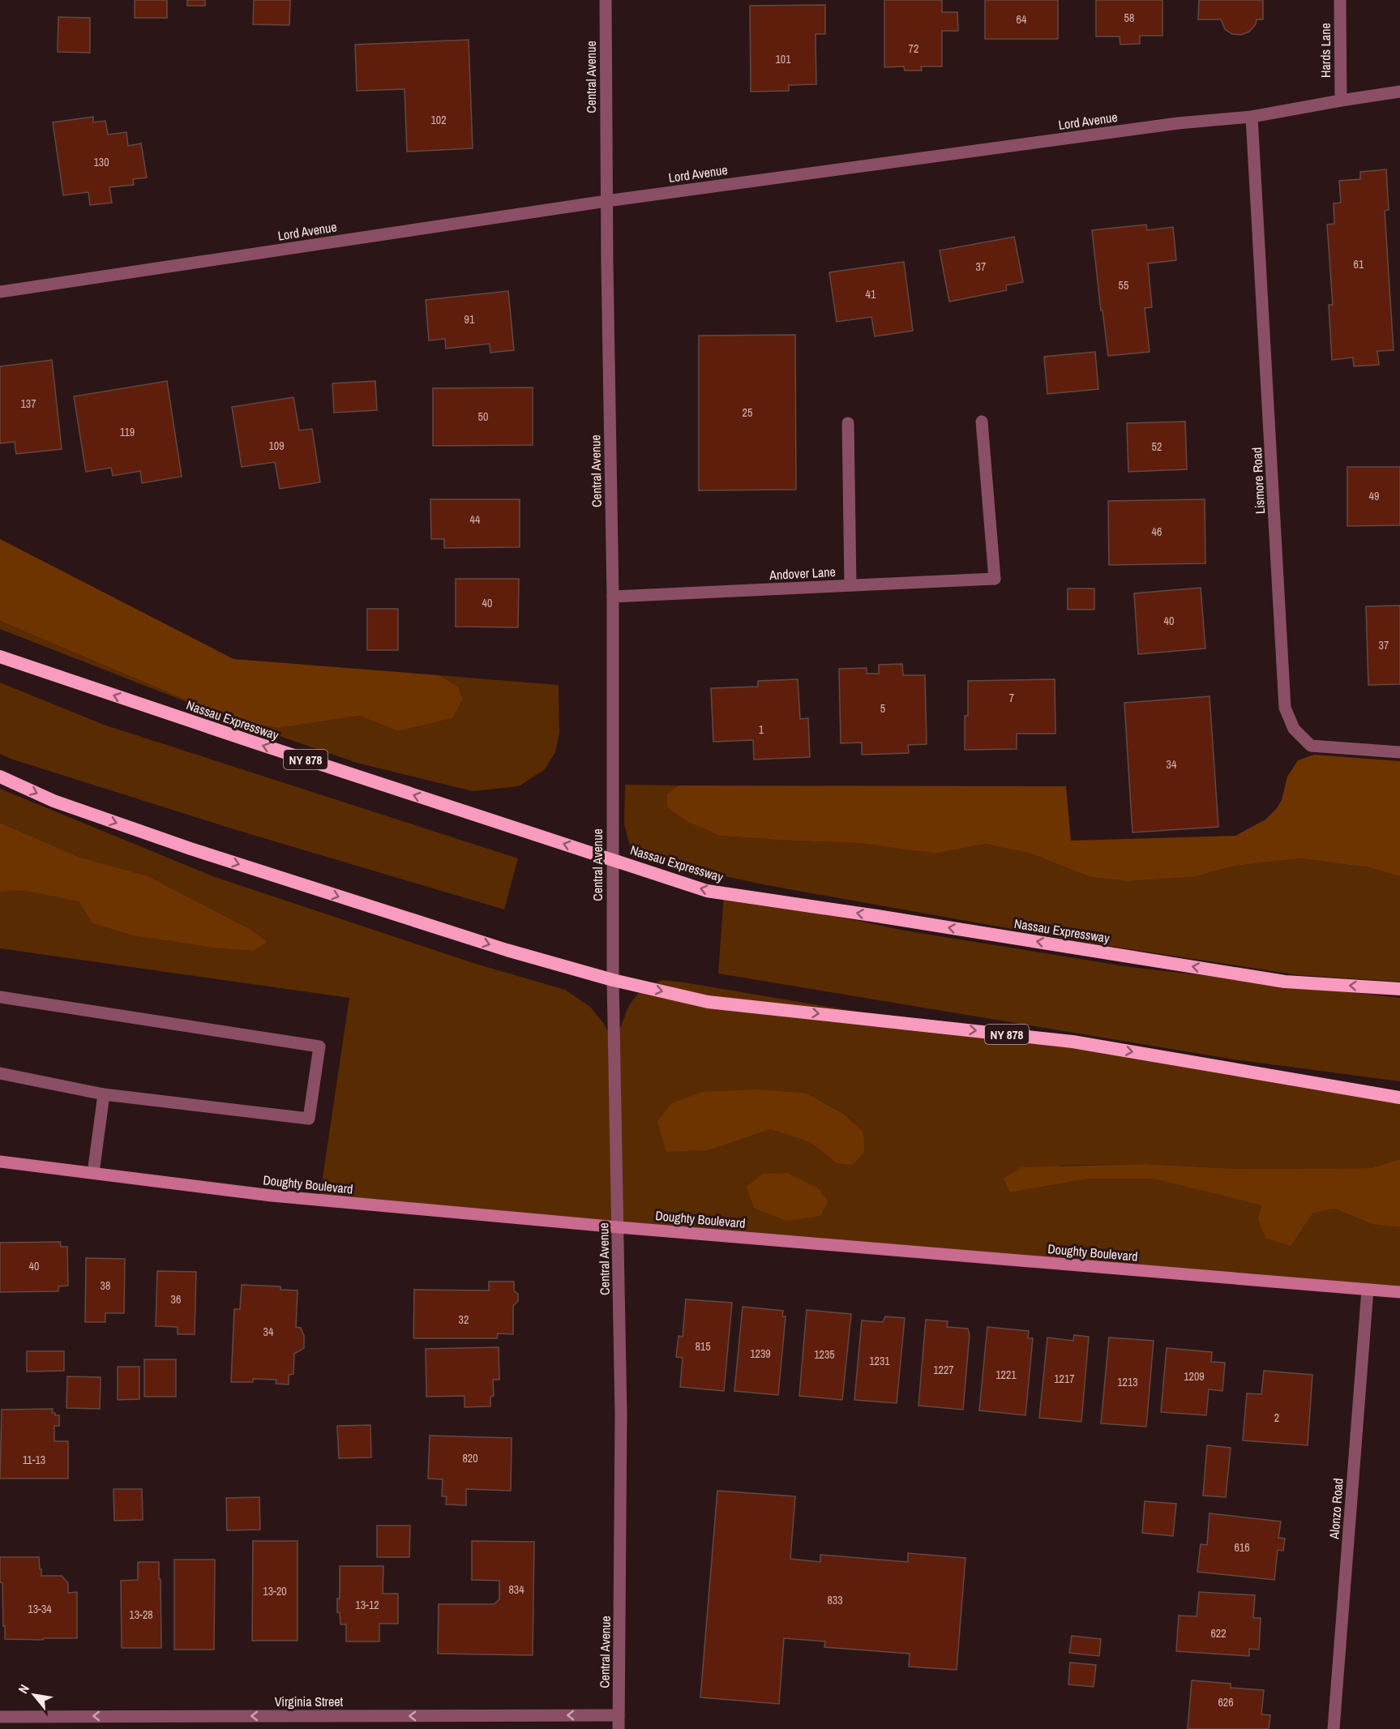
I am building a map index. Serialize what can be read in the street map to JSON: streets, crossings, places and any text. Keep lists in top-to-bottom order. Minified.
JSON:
{"streets":{"highway":["Nassau Expressway","NY 878"],"main road":["Doughty Boulevard"],"street":["Hards Lane","Central Avenue","Lord Avenue","Lismore Road","Andover Lane","Alonzo Road","Virginia Street"]},"crossings":[["Hards Lane","Lord Avenue"],["Central Avenue","Lord Avenue"],["Central Avenue","Andover Lane"],["Central Avenue","Nassau Expressway"],["Central Avenue","NY 878"],["Central Avenue","Doughty Boulevard"],["Central Avenue","Virginia Street"],["Lord Avenue","Lismore Road"],["Doughty Boulevard","Alonzo Road"]],"one_way":["Virginia Street"],"house_numbers":["58","64","72","101","102","130","61","37","55","41","91","137","25","50","119","109","52","49","44","46","40","40","37","7","5","1","34","40","38","36","32","34","815","1239","1235","1231","1227","1221","1209","1217","1213","2","820","11-13","616","834","13-20","833","13-12","13-34","13-28","622","626"],"north":"top left"}
